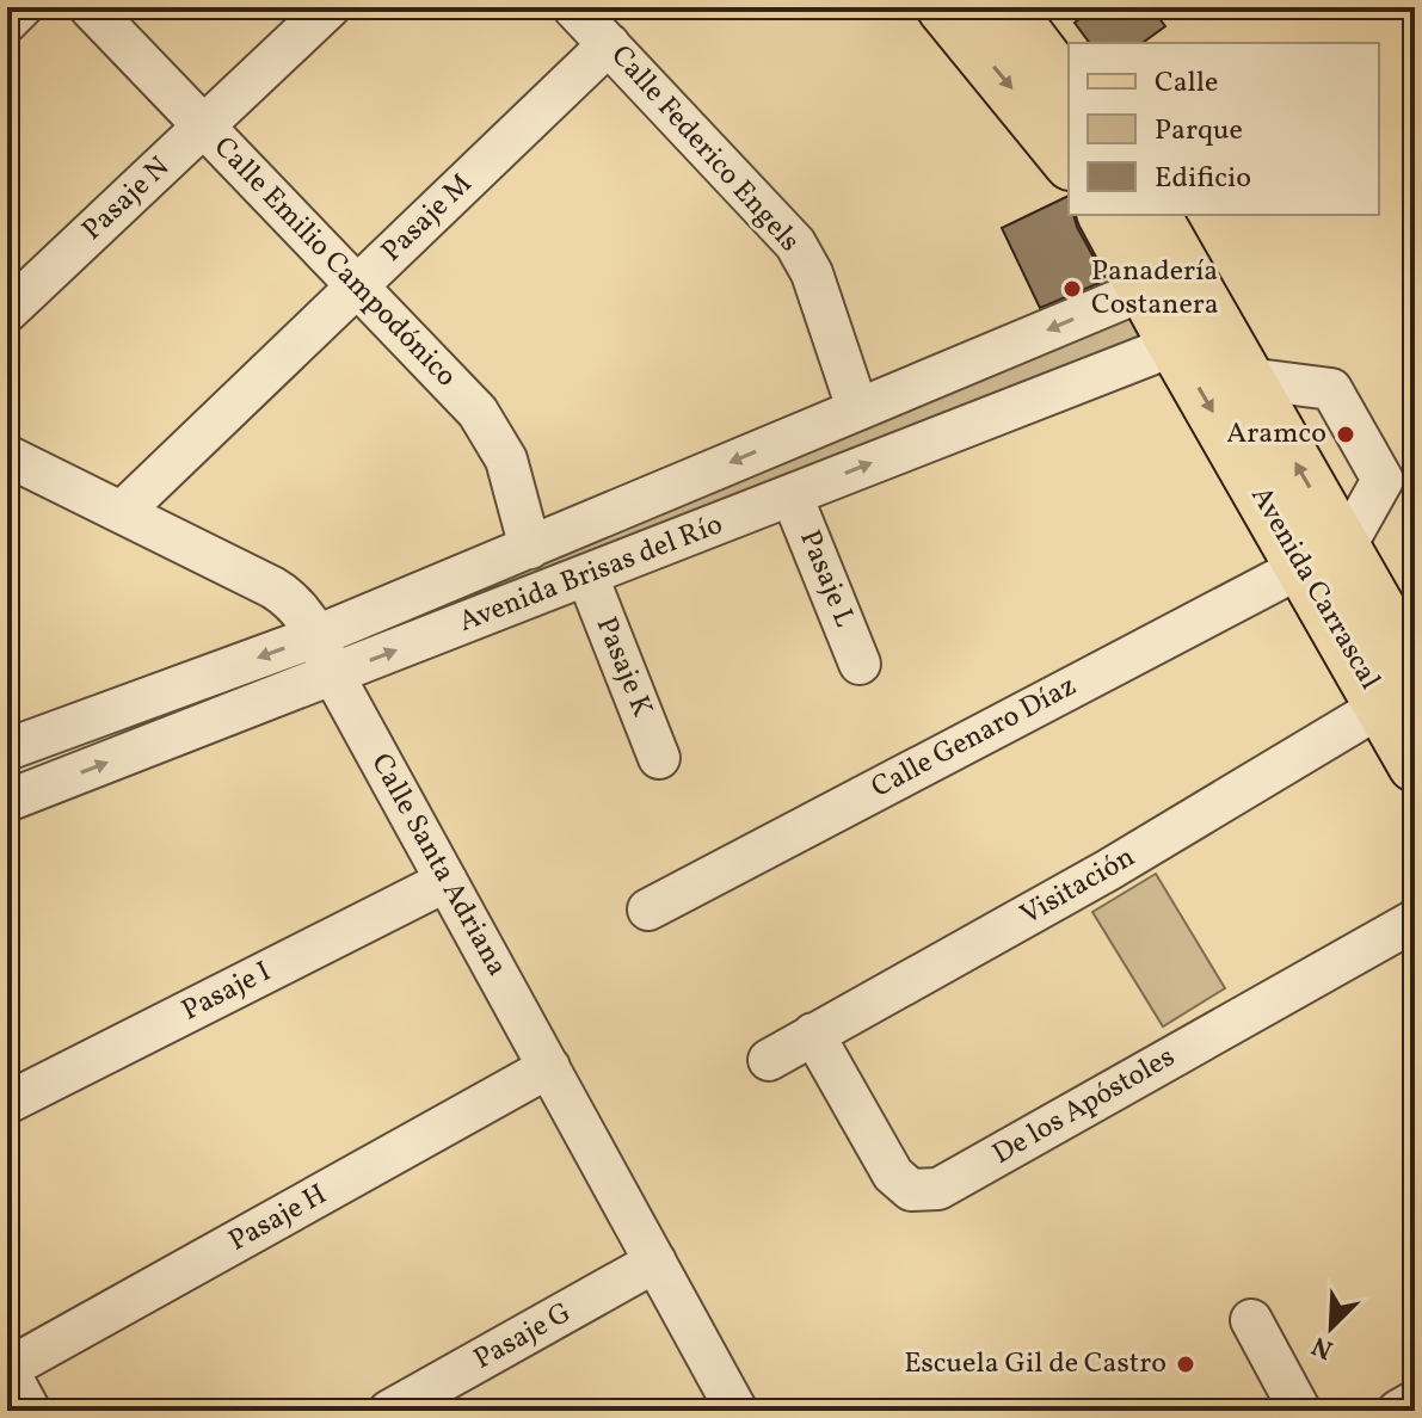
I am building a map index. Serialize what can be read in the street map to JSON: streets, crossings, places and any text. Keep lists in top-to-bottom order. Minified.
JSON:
{"streets":{"main road":["Avenida Carrascal"],"street":["Calle Federico Engels","Pasaje N","Pasaje M","Calle Emilio Campodónico","Avenida Brisas del Río","Pasaje L","Pasaje K","Calle Genaro Díaz","Calle Santa Adriana","Visitación","Pasaje I","De los Apóstoles","Pasaje H","Pasaje G"]},"crossings":[["Calle Federico Engels","Pasaje M"],["Calle Federico Engels","Avenida Brisas del Río"],["Pasaje N","Calle Emilio Campodónico"],["Pasaje M","Calle Emilio Campodónico"],["Pasaje M","Calle Santa Adriana"],["Calle Emilio Campodónico","Avenida Brisas del Río"],["Avenida Brisas del Río","Pasaje L"],["Avenida Brisas del Río","Avenida Carrascal"],["Avenida Brisas del Río","Pasaje K"],["Avenida Brisas del Río","Calle Santa Adriana"],["Avenida Carrascal","Calle Genaro Díaz"],["Avenida Carrascal","Visitación"],["Calle Santa Adriana","Pasaje I"],["Calle Santa Adriana","Pasaje H"],["Calle Santa Adriana","Pasaje G"],["Visitación","De los Apóstoles"]],"places":["Panadería Costanera","Aramco","Escuela Gil de Castro"],"legend":["Calle","Parque","Edificio"],"north":"bottom left"}
